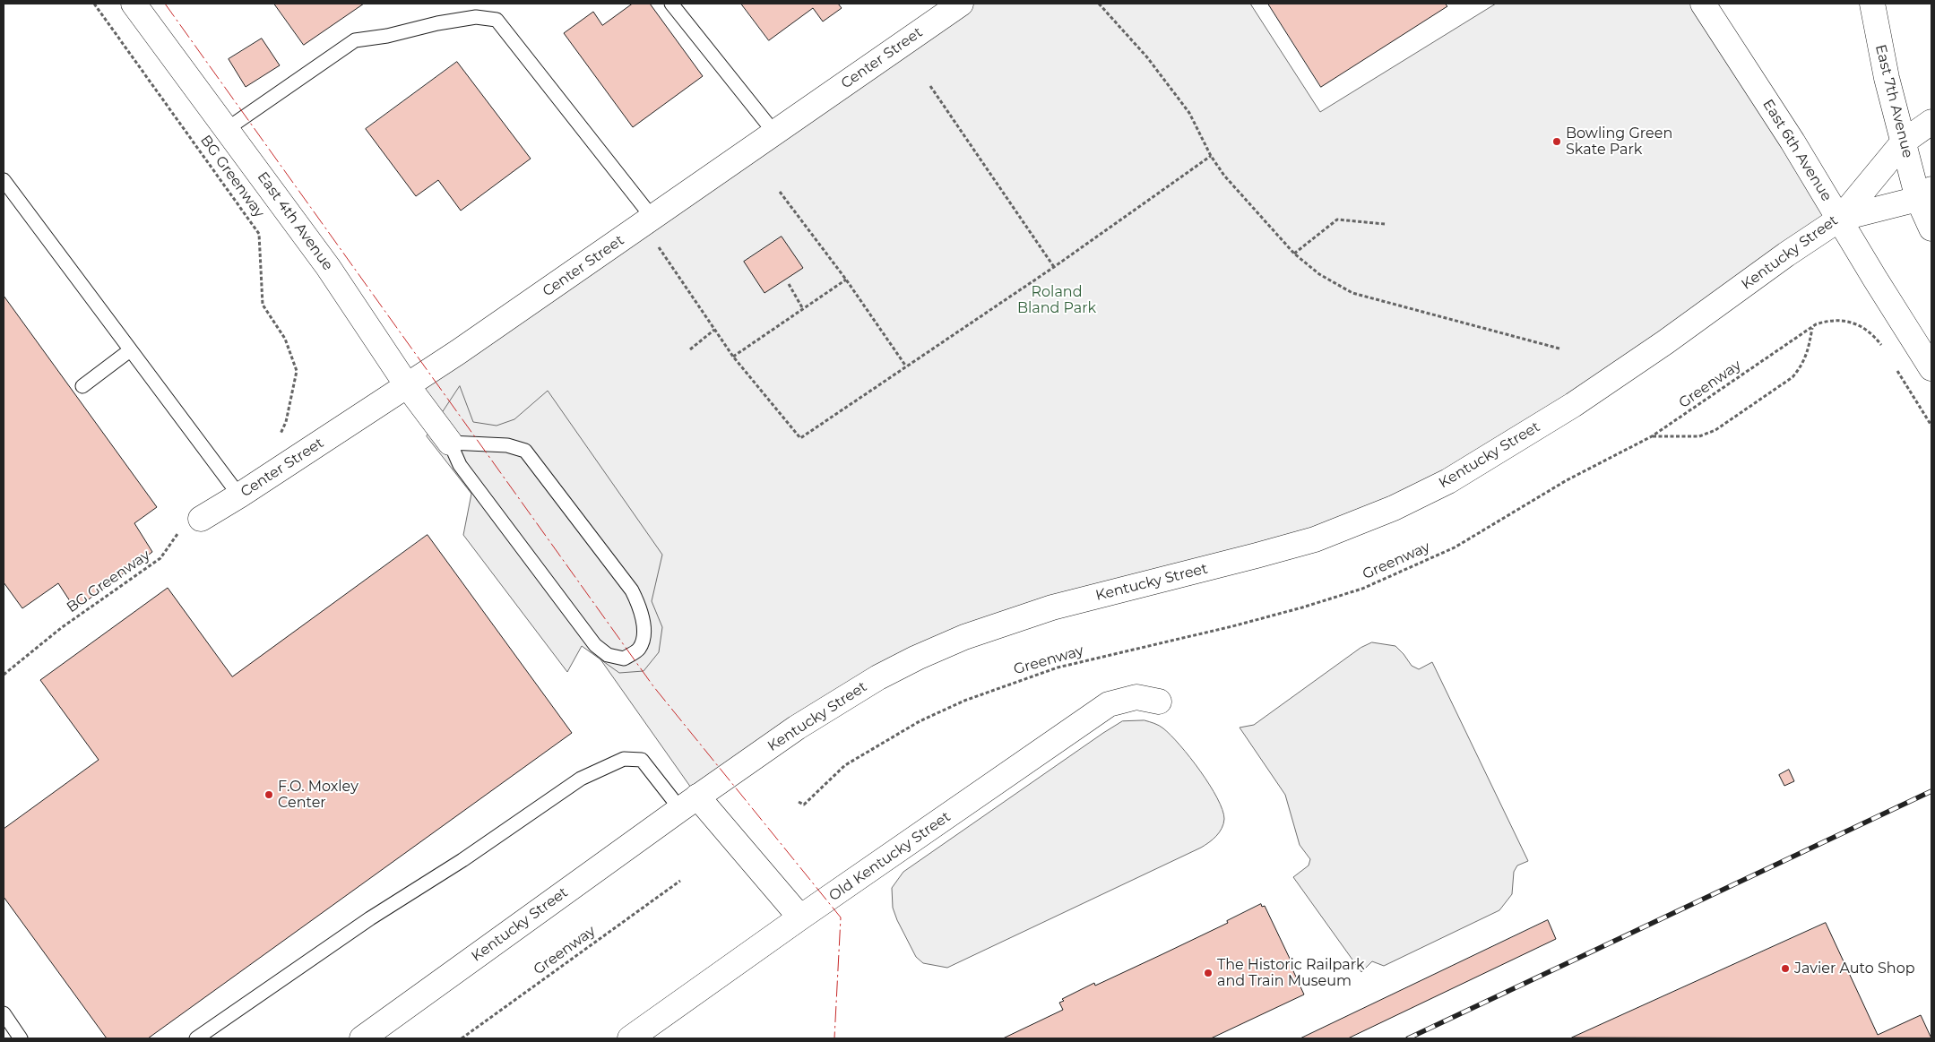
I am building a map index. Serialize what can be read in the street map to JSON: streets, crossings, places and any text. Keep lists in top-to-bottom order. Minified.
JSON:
{"streets":{"main road":["Center Street","East 7th Avenue","East 6th Avenue","East 4th Avenue","Kentucky Street","Old Kentucky Street"],"path":["BG Greenway","Greenway"]},"crossings":[["Center Street","East 4th Avenue"],["East 7th Avenue","Kentucky Street"],["East 6th Avenue","Kentucky Street"]],"parks":["Roland Bland Park"],"places":["Bowling Green Skate Park","F.O. Moxley Center","Javier Auto Shop","The Historic Railpark and Train Museum"]}
